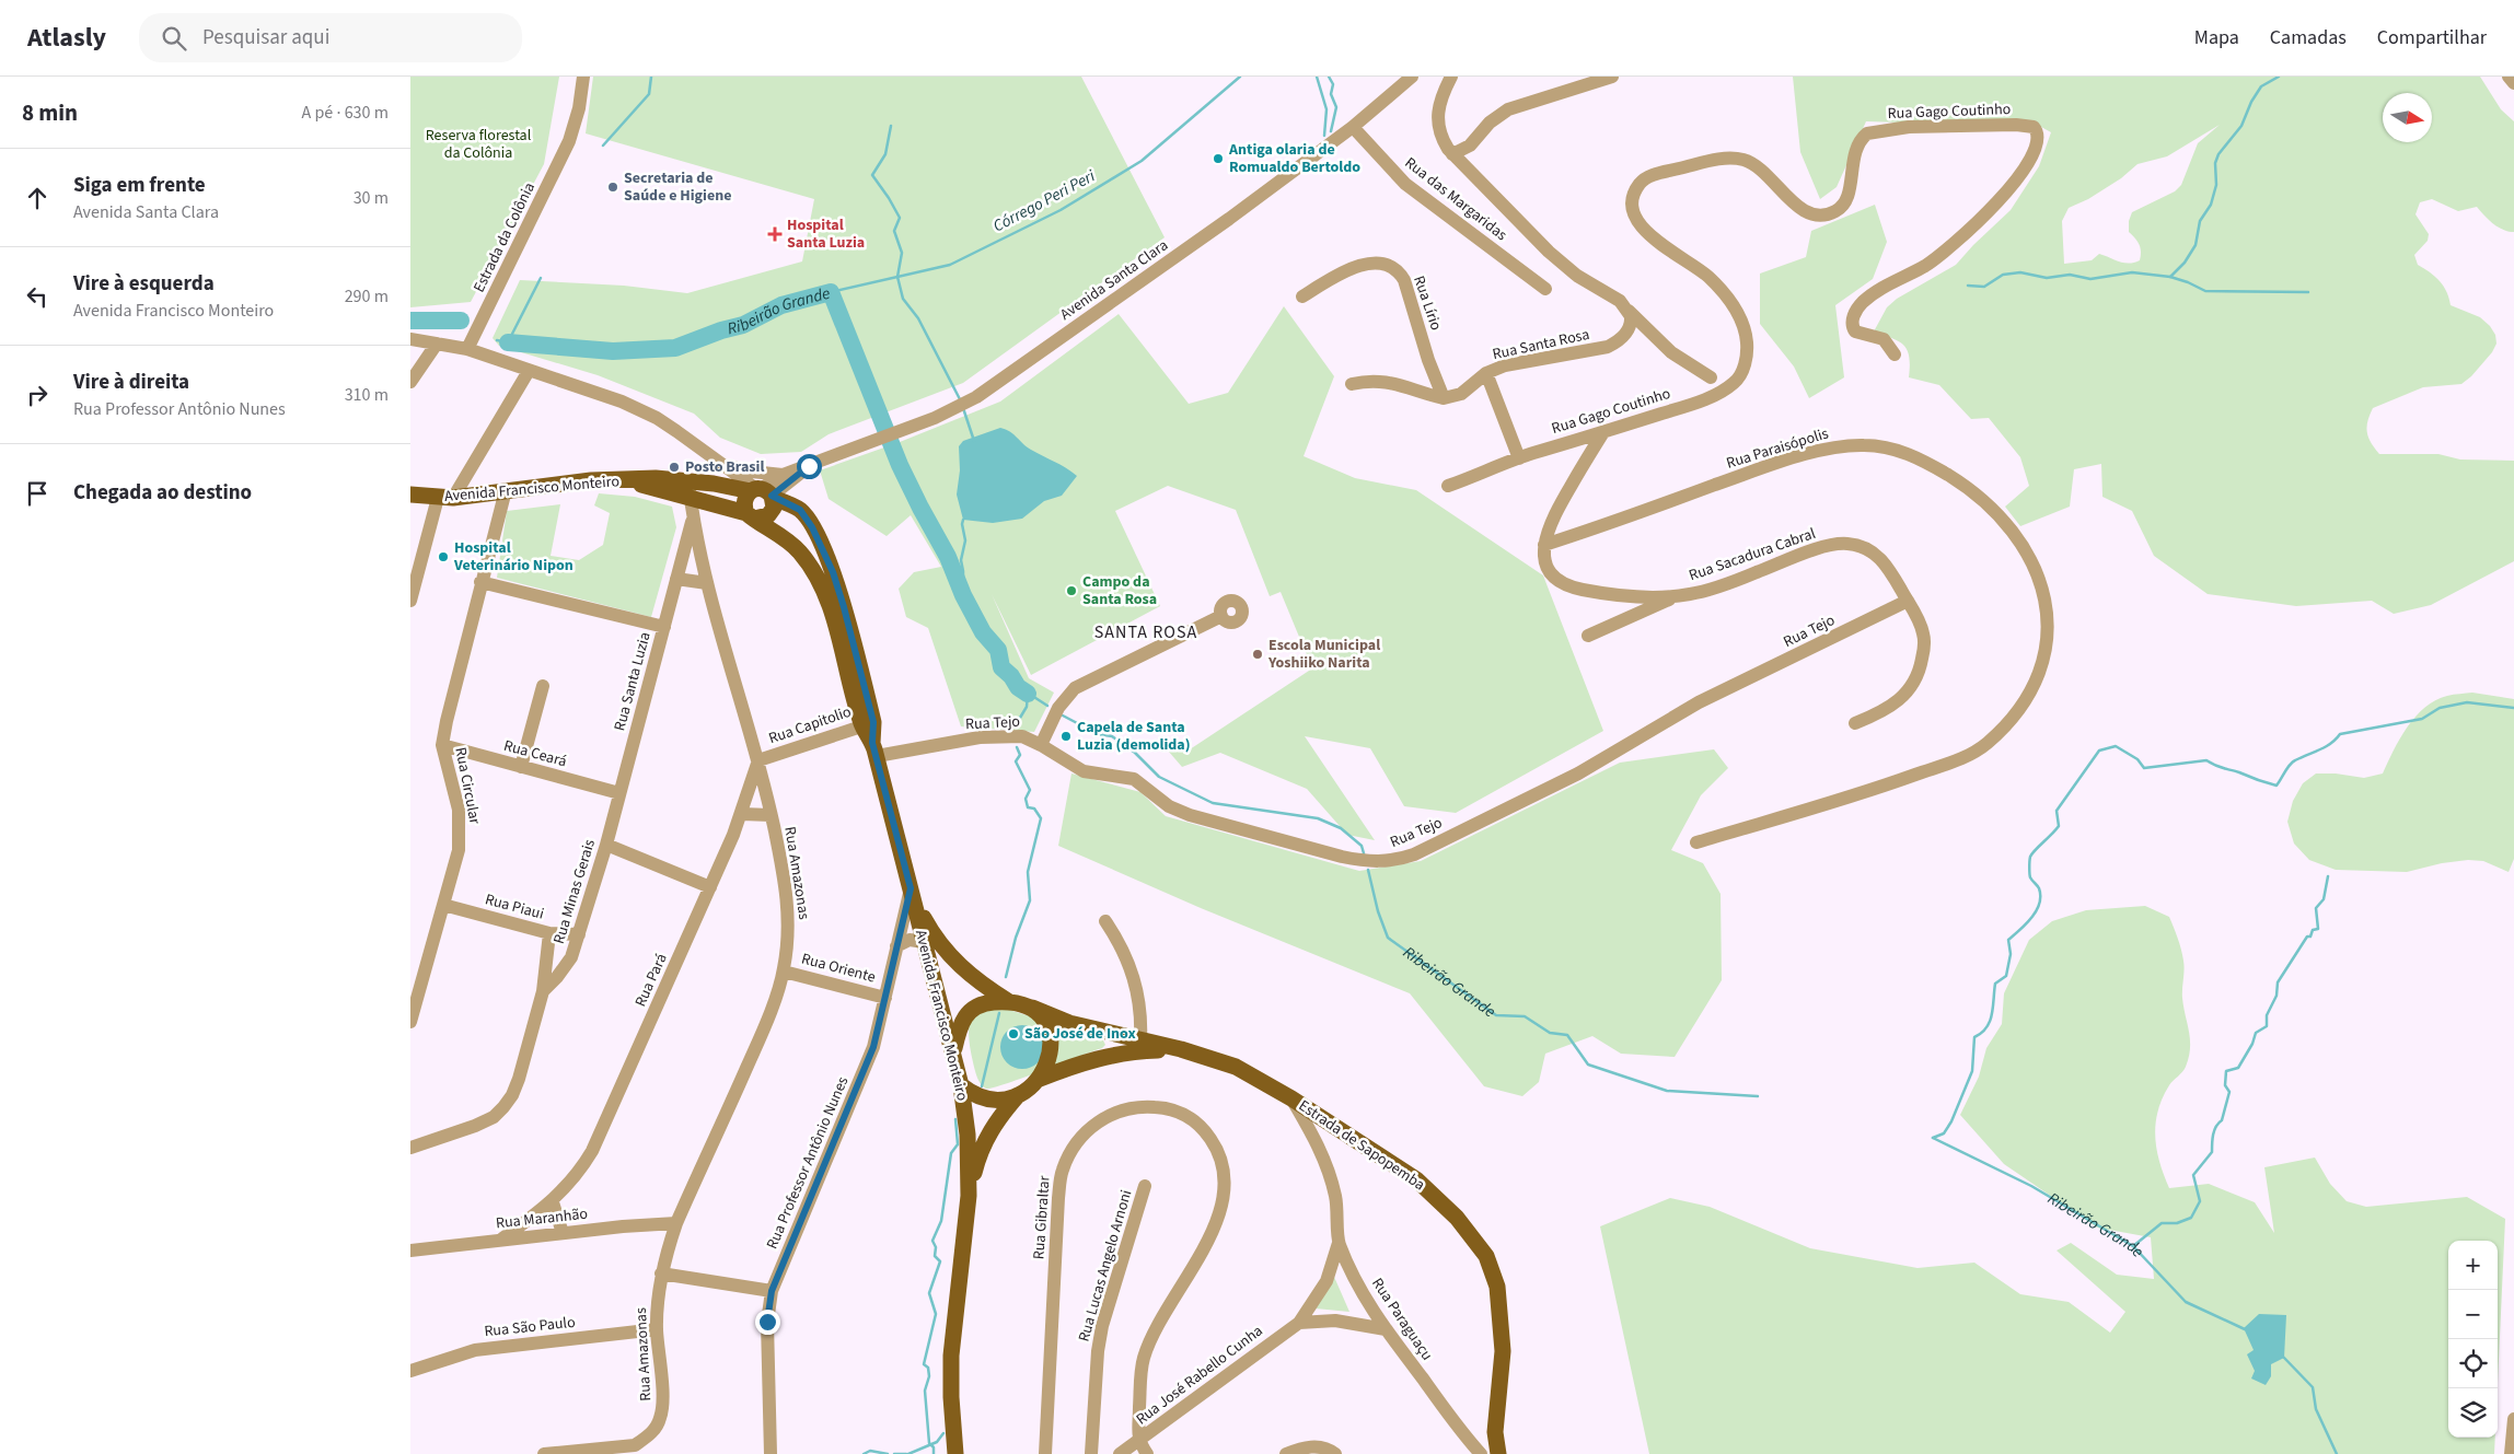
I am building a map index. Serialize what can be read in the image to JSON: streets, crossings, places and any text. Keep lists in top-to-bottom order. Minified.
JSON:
{"streets":{"main road":["Avenida Francisco Monteiro","Estrada de Sapopemba"],"street":["Rua Gago Coutinho","Rua das Margaridas","Estrada da Colônia","Avenida Santa Clara","Rua Lírio","Rua Santa Rosa","Rua Paraisópolis","Rua Sacadura Cabral","Rua Tejo","Rua Santa Luzia","Rua Capitolio","Rua Ceará","Rua Circular","Rua Amazonas","Rua Minas Gerais","Rua Piaui","Rua Oriente","Rua Pará","Rua Professor Antônio Nunes","Rua Gibraltar","Rua Maranhão","Rua Lucas Angelo Arnoni","Rua Paraguaçu","Rua São Paulo","Rua José Rabello Cunha"]},"crossings":[["Rua Gago Coutinho","Rua Santa Rosa"],["Rua das Margaridas","Avenida Santa Clara"],["Avenida Santa Clara","Avenida Francisco Monteiro"],["Rua Paraisópolis","Rua Sacadura Cabral"],["Avenida Francisco Monteiro","Rua Tejo"],["Avenida Francisco Monteiro","Rua Capitolio"],["Avenida Francisco Monteiro","Rua Circular"],["Avenida Francisco Monteiro","Rua Amazonas"],["Avenida Francisco Monteiro","Rua Professor Antônio Nunes"],["Rua Sacadura Cabral","Rua Tejo"],["Rua Santa Luzia","Rua Ceará"],["Rua Santa Luzia","Rua Amazonas"],["Rua Santa Luzia","Rua Minas Gerais"],["Rua Capitolio","Rua Amazonas"],["Rua Capitolio","Rua Pará"],["Rua Ceará","Rua Circular"],["Rua Ceará","Rua Minas Gerais"],["Rua Circular","Rua Piaui"],["Rua Amazonas","Rua Oriente"],["Rua Amazonas","Rua Pará"],["Rua Amazonas","Rua Maranhão"],["Rua Amazonas","Rua São Paulo"],["Rua Minas Gerais","Rua Piaui"],["Rua Oriente","Rua Professor Antônio Nunes"],["Rua Pará","Rua Maranhão"],["Estrada de Sapopemba","Rua Paraguaçu"],["Rua Gibraltar","Rua José Rabello Cunha"],["Rua Paraguaçu","Rua José Rabello Cunha"]],"districts":["SANTA ROSA"],"water":["Córrego Peri Peri","Ribeirão Grande"],"parks":["Reserva florestal da Colônia"],"places":{"other":["Antiga olaria de Romualdo Bertoldo","Secretaria de Saúde e Higiene","Posto Brasil","Hospital Veterinário Nipon","Campo da Santa Rosa","Escola Municipal Yoshiiko Narita","Capela de Santa Luzia (demolida)","São José de Inox"],"health":["Hospital Santa Luzia"]},"north":"right","page":{"header":"Atlasly","search":"Pesquisar aqui","nav":["Mapa","Camadas","Compartilhar"],"heading":["8 min","A pé · 630 m"],"list":[["Siga em frente","Avenida Santa Clara","30 m"],["Vire à esquerda","Avenida Francisco Monteiro","290 m"],["Vire à direita","Rua Professor Antônio Nunes","310 m"],"Chegada ao destino"],"map_buttons":["+","−"]}}
